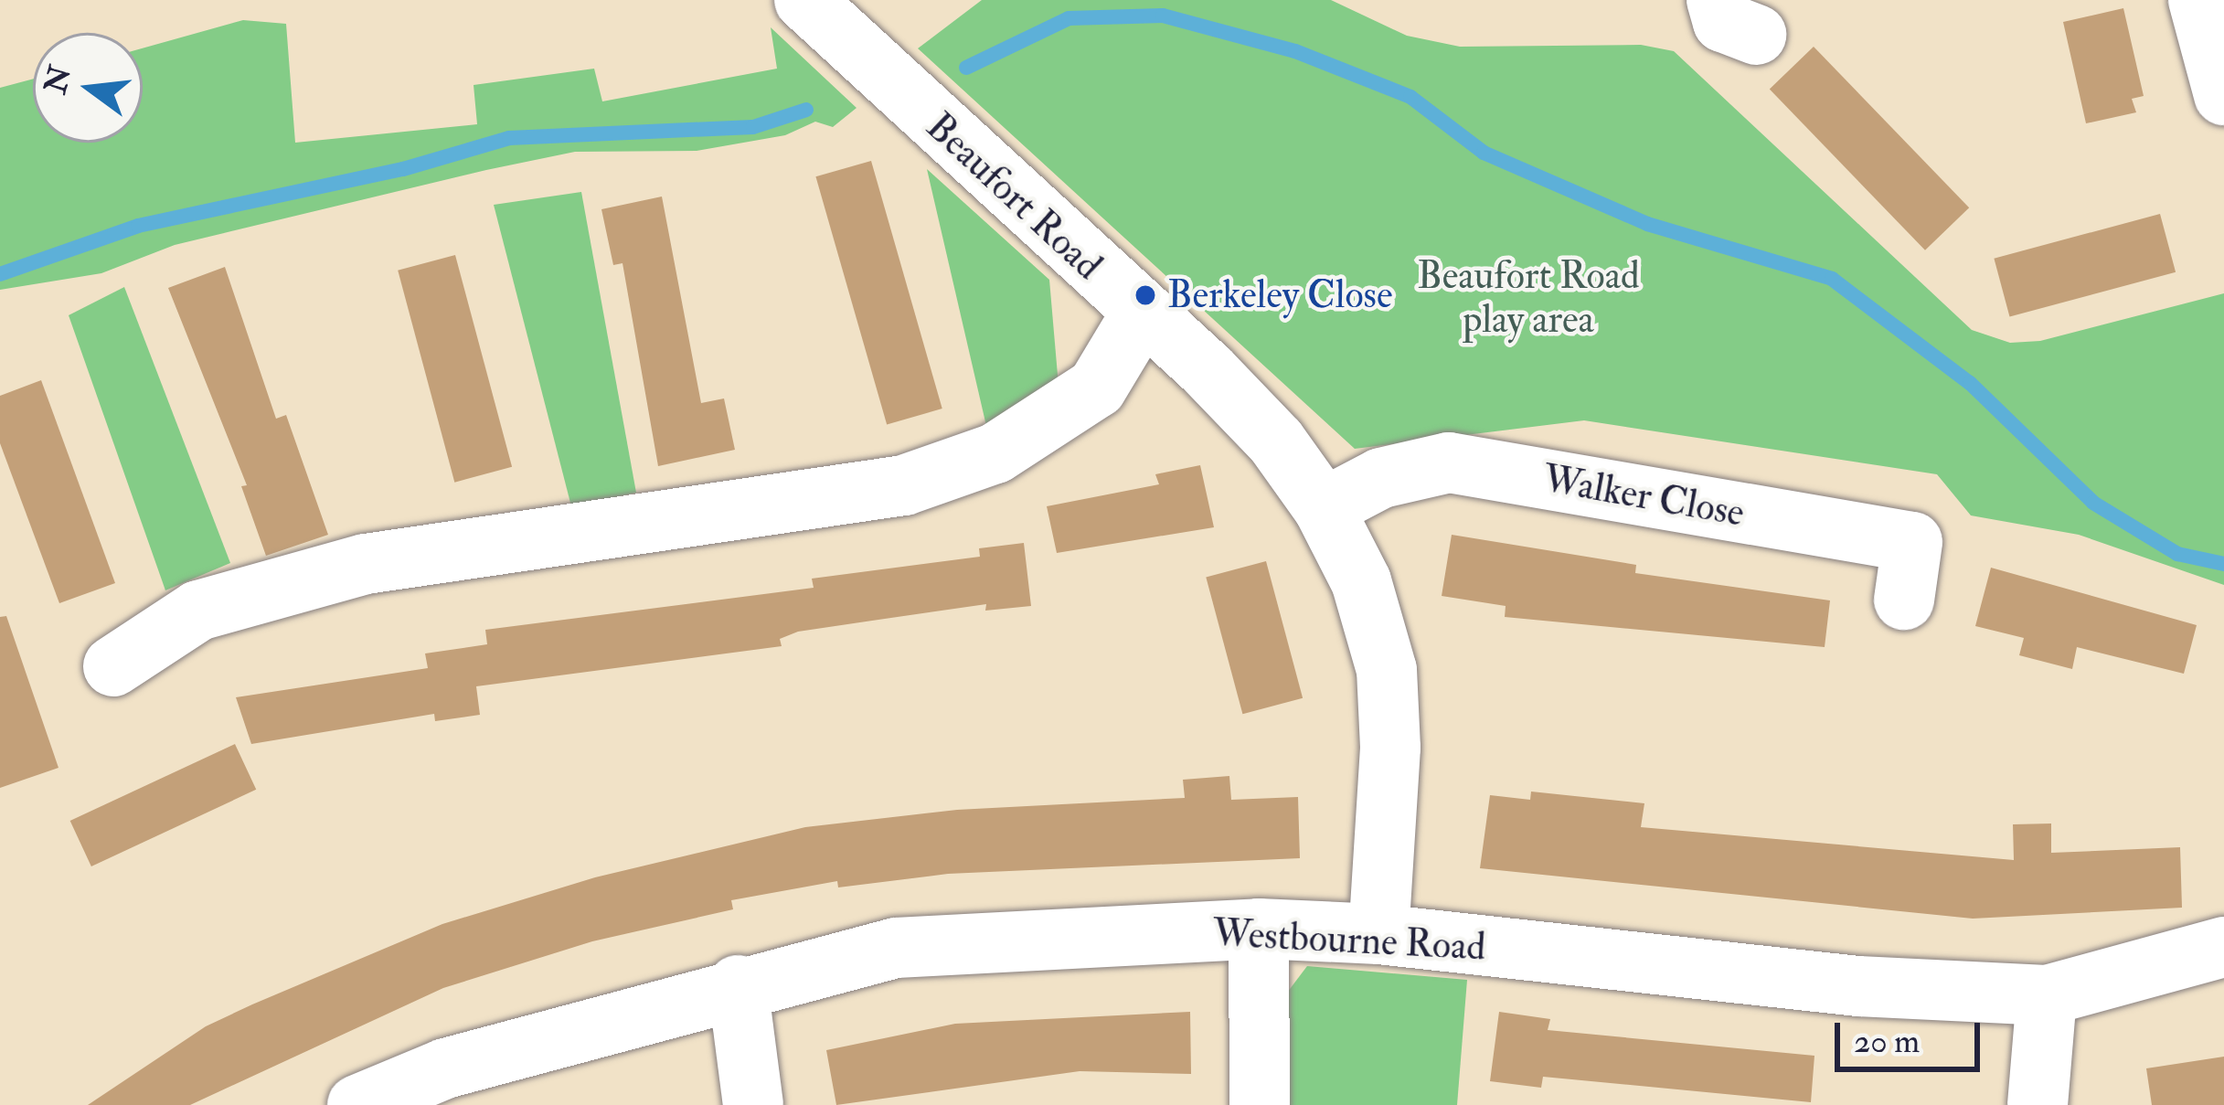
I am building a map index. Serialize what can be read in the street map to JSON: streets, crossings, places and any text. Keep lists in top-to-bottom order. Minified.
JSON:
{"streets":{"street":["Beaufort Road","Walker Close","Westbourne Road"]},"crossings":[["Beaufort Road","Walker Close"],["Beaufort Road","Westbourne Road"]],"parks":["Beaufort Road play area"],"places":["Berkeley Close"],"scale_bar":"20 m","north":"left"}
